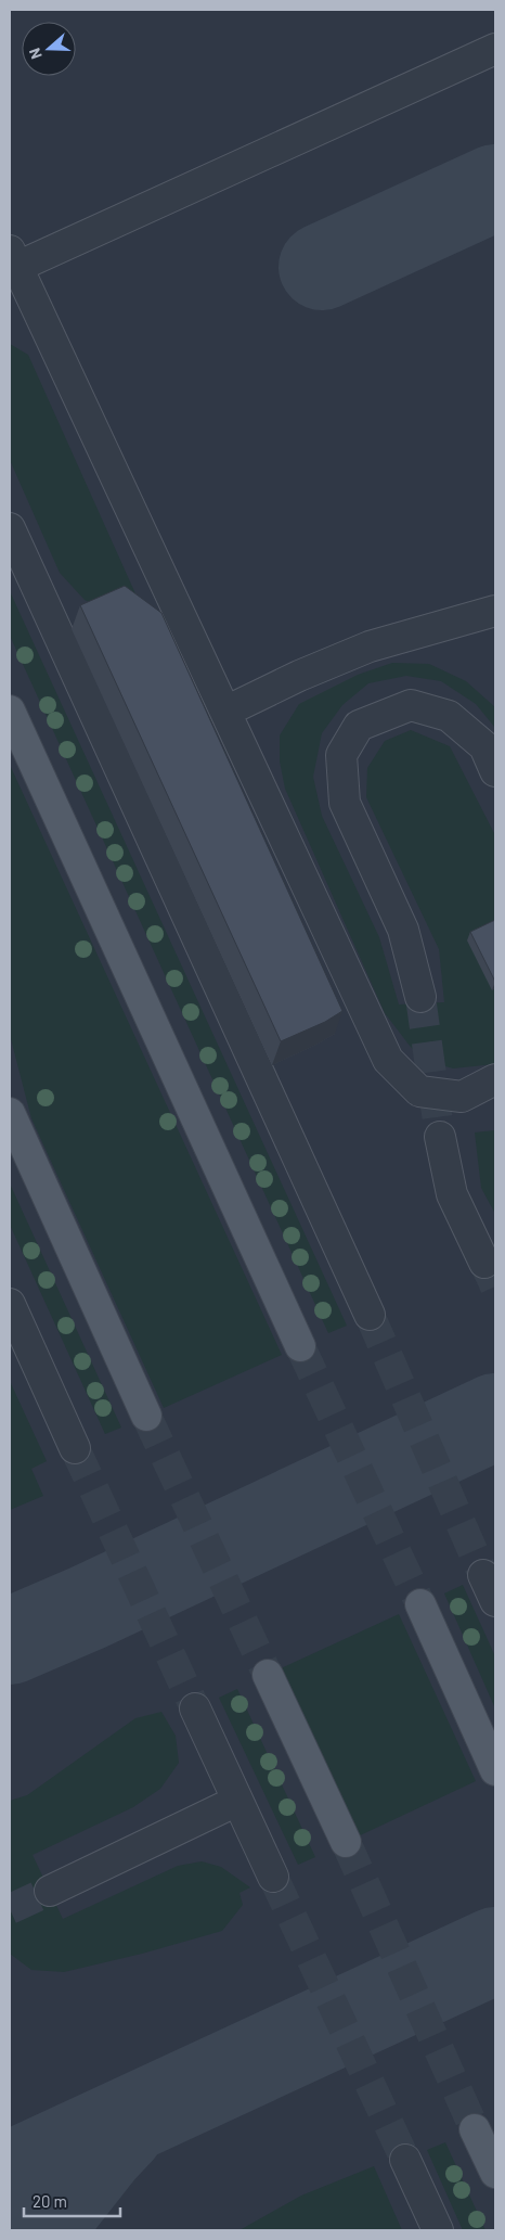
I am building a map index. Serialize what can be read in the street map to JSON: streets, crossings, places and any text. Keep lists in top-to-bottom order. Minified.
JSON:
{"scale_bar":"20 m","north":"left"}
